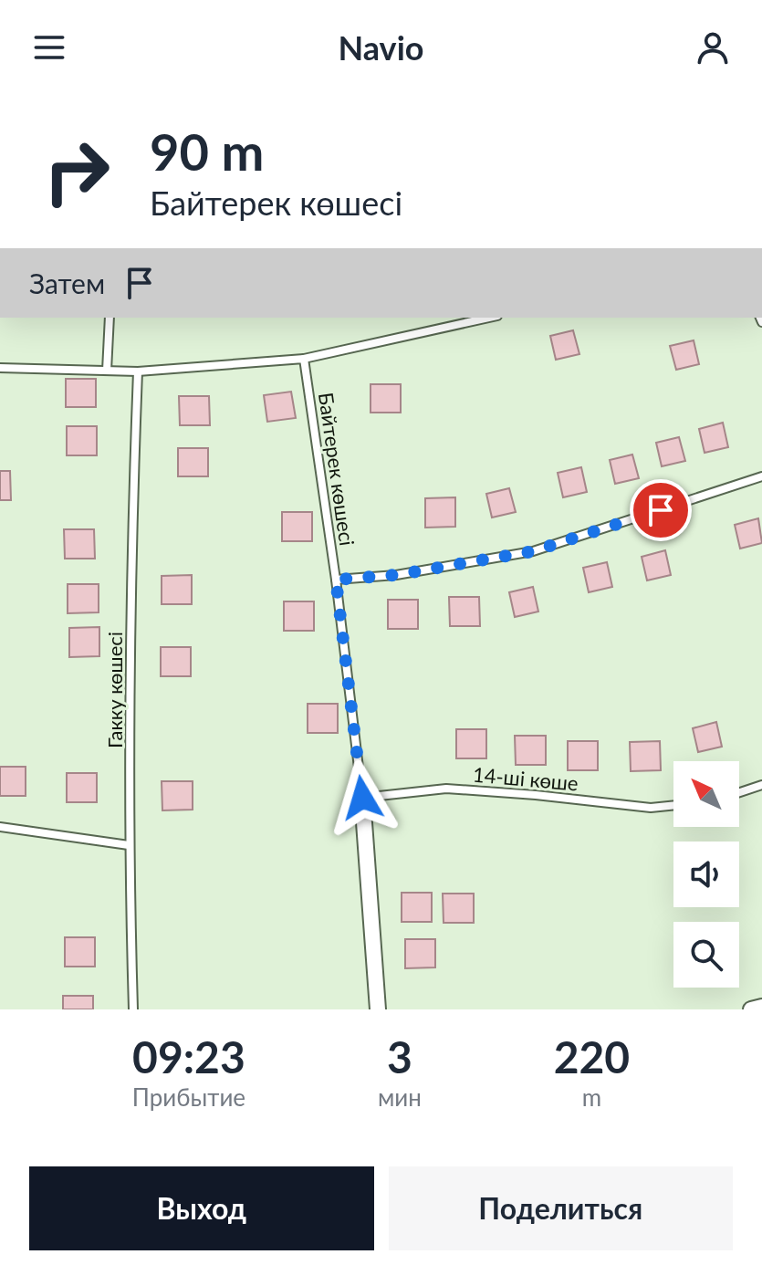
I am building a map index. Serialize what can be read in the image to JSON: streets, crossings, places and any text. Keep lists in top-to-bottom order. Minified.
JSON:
{"streets":{"lane":["Байтерек көшесі","Гакку көшесі","14-ші көше"]},"crossings":[["Байтерек көшесі","14-ші көше"]],"north":"top left","page":{"header":"Navio","turn":["90 m","Байтерек көшесі"],"then":"Затем","eta":["09:23","Прибытие","3","мин","220","m"],"buttons":["Выход","Поделиться"]}}
